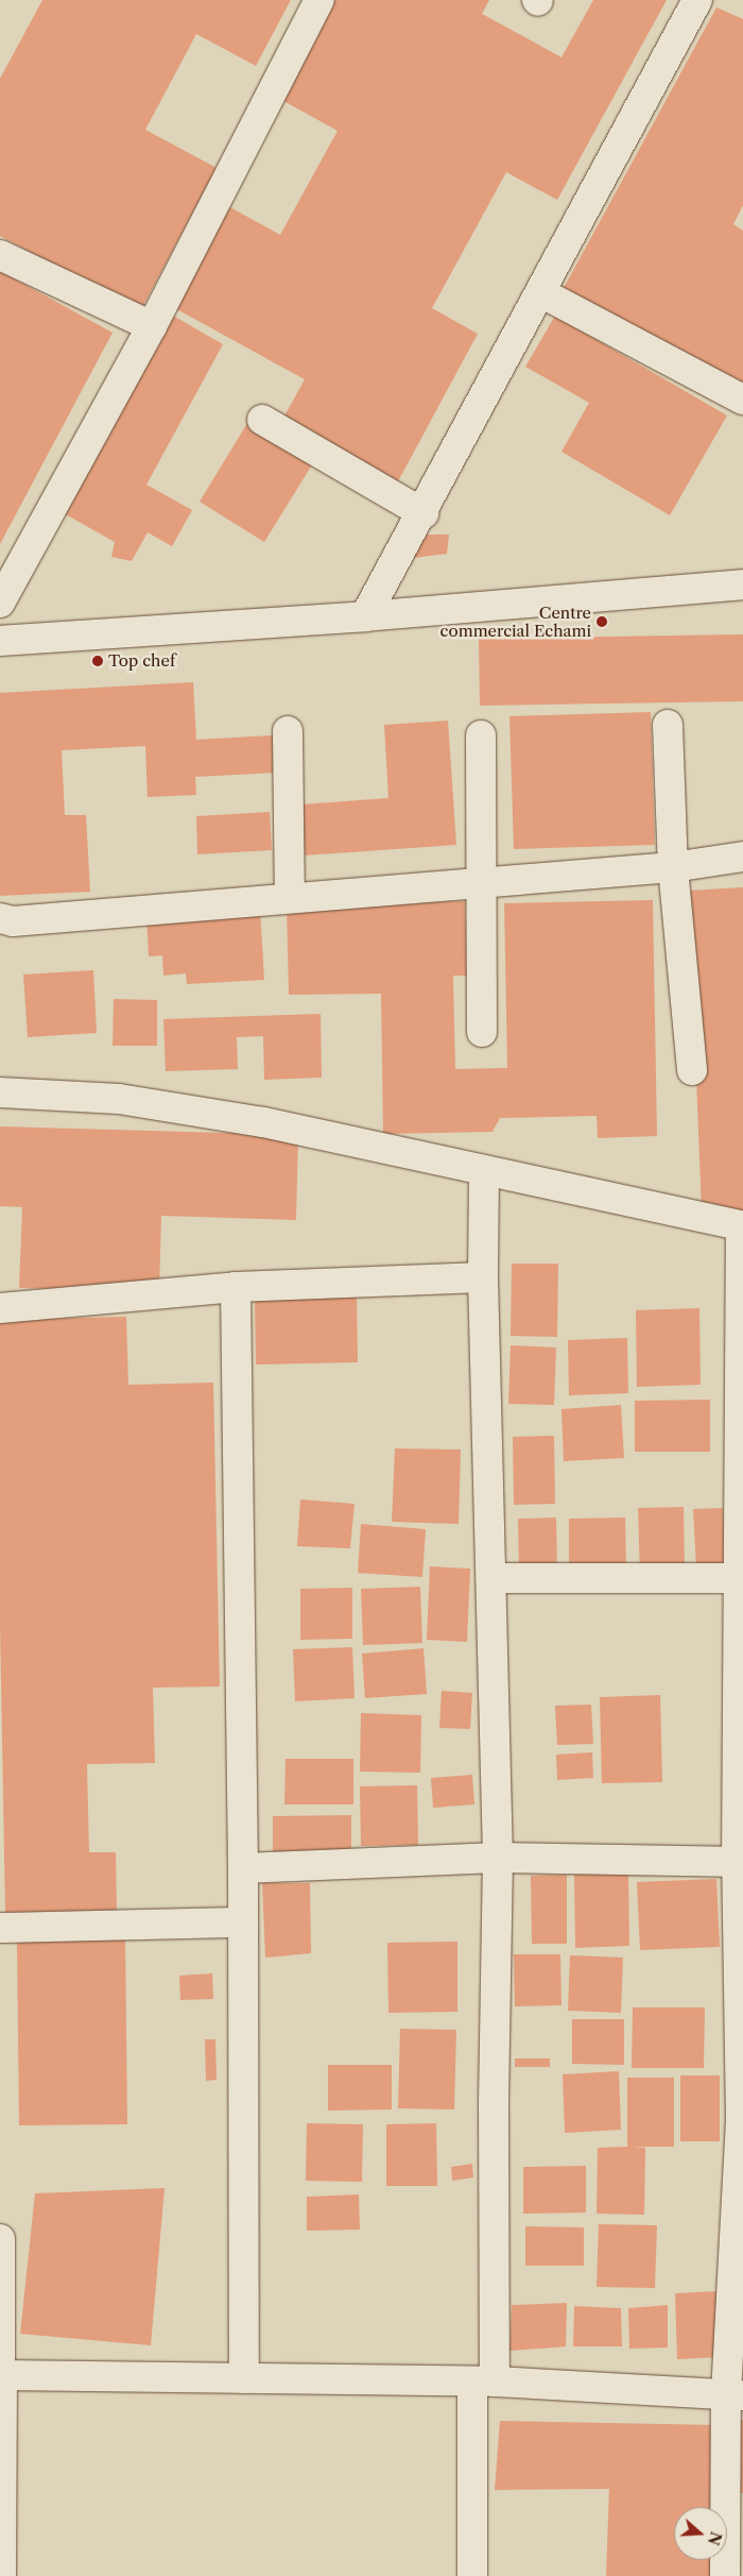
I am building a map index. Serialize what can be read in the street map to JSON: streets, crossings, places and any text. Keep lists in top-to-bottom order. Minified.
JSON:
{"places":["Centre commercial Echami","Top chef"],"north":"right"}
